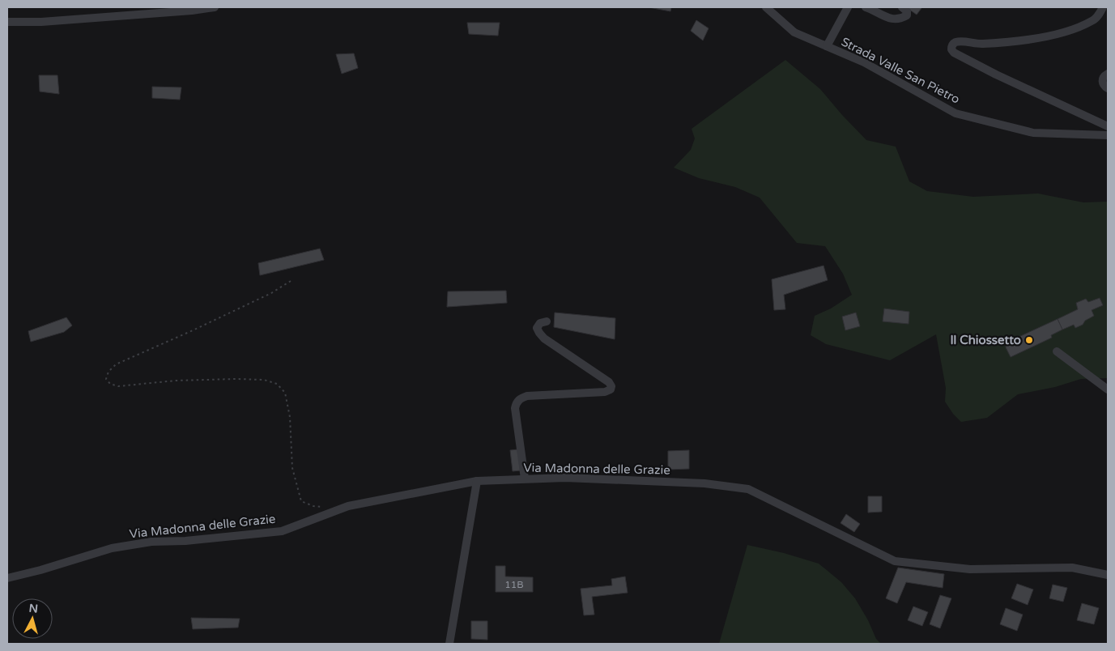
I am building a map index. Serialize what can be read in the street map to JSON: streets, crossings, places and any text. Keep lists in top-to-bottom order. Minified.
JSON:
{"streets":{"street":["Strada Valle San Pietro","Via Madonna delle Grazie"]},"places":["Il Chiossetto"],"house_numbers":["11B"],"north":"top"}
